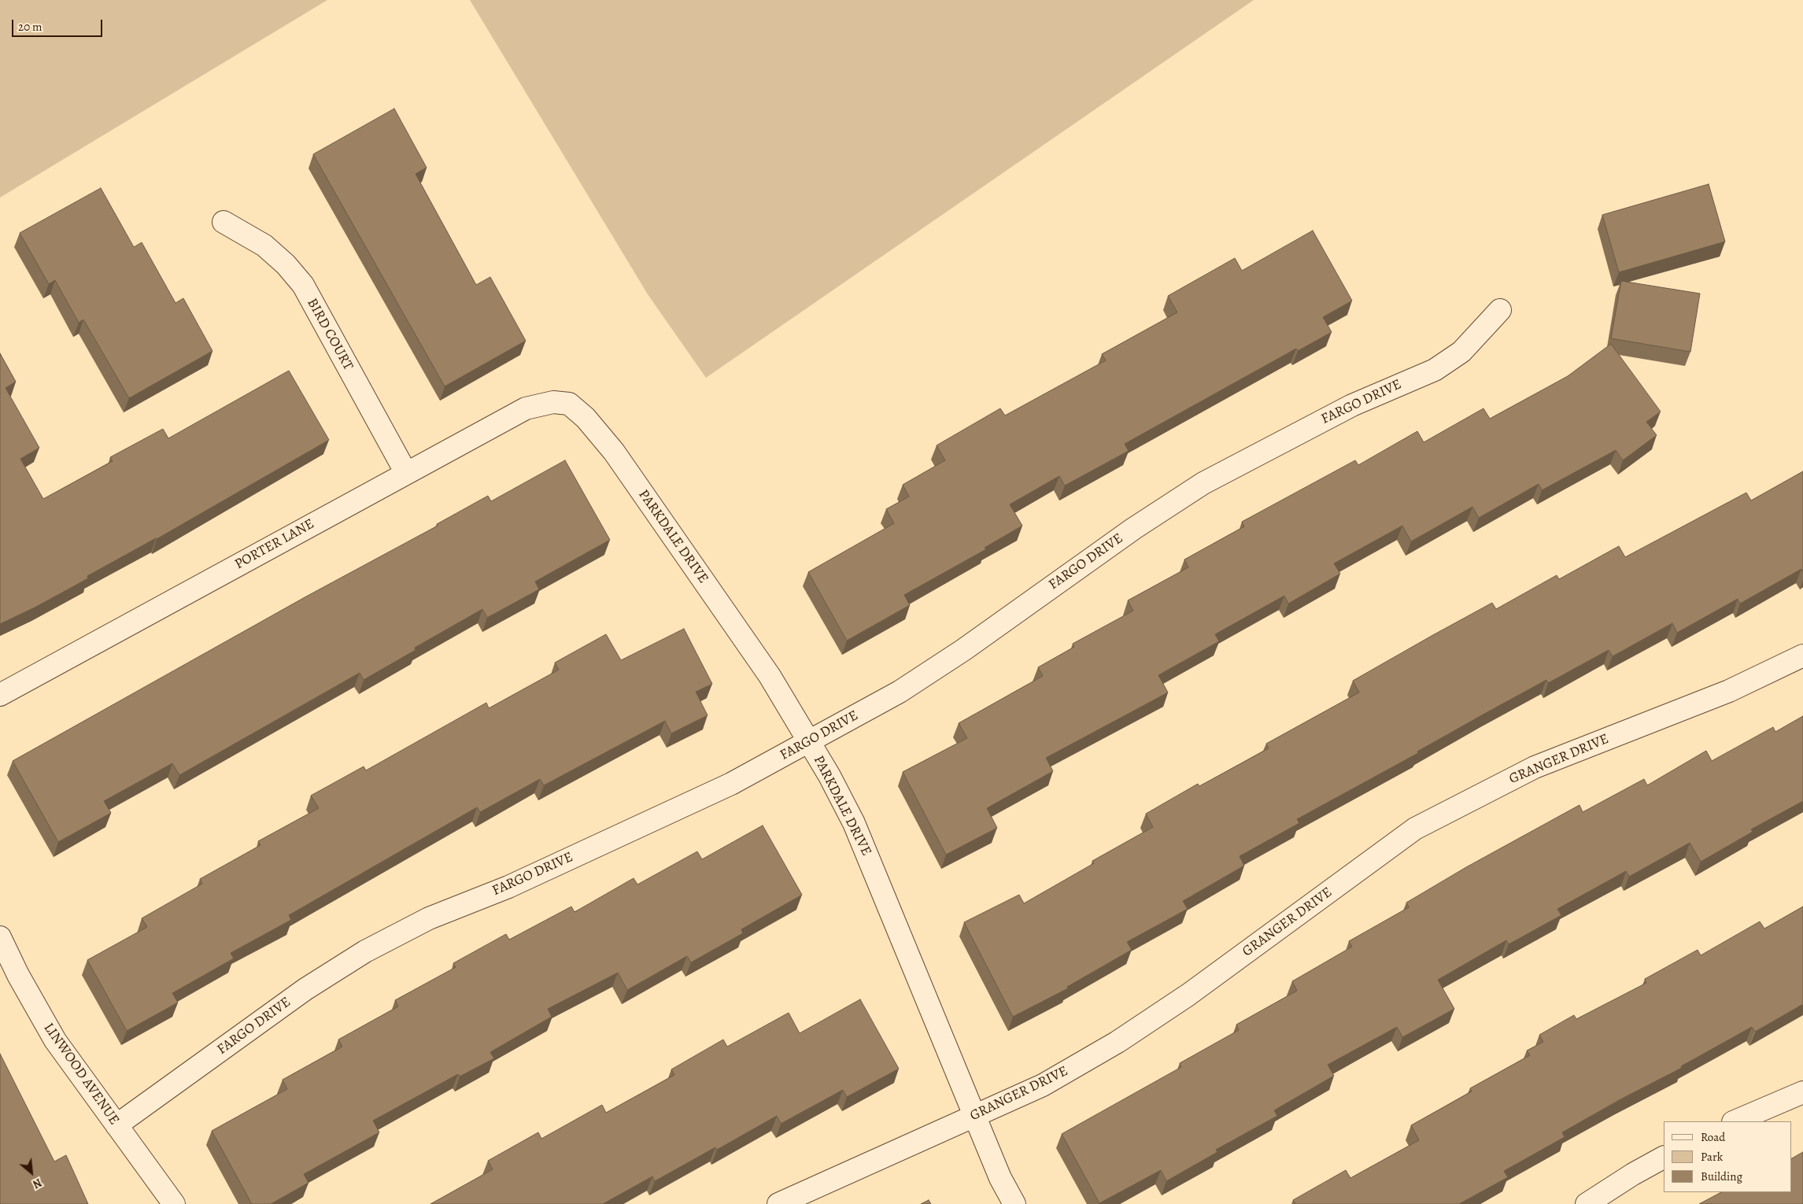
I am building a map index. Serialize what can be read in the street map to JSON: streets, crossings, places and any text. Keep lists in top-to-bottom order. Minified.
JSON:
{"streets":{"street":["BIRD COURT","FARGO DRIVE","PARKDALE DRIVE","PORTER LANE","GRANGER DRIVE","LINWOOD AVENUE"]},"crossings":[["BIRD COURT","PORTER LANE"],["FARGO DRIVE","PARKDALE DRIVE"],["FARGO DRIVE","LINWOOD AVENUE"],["PARKDALE DRIVE","PORTER LANE"],["PARKDALE DRIVE","GRANGER DRIVE"]],"legend":["Road","Park","Building"],"scale_bar":"20 m","north":"bottom right"}
